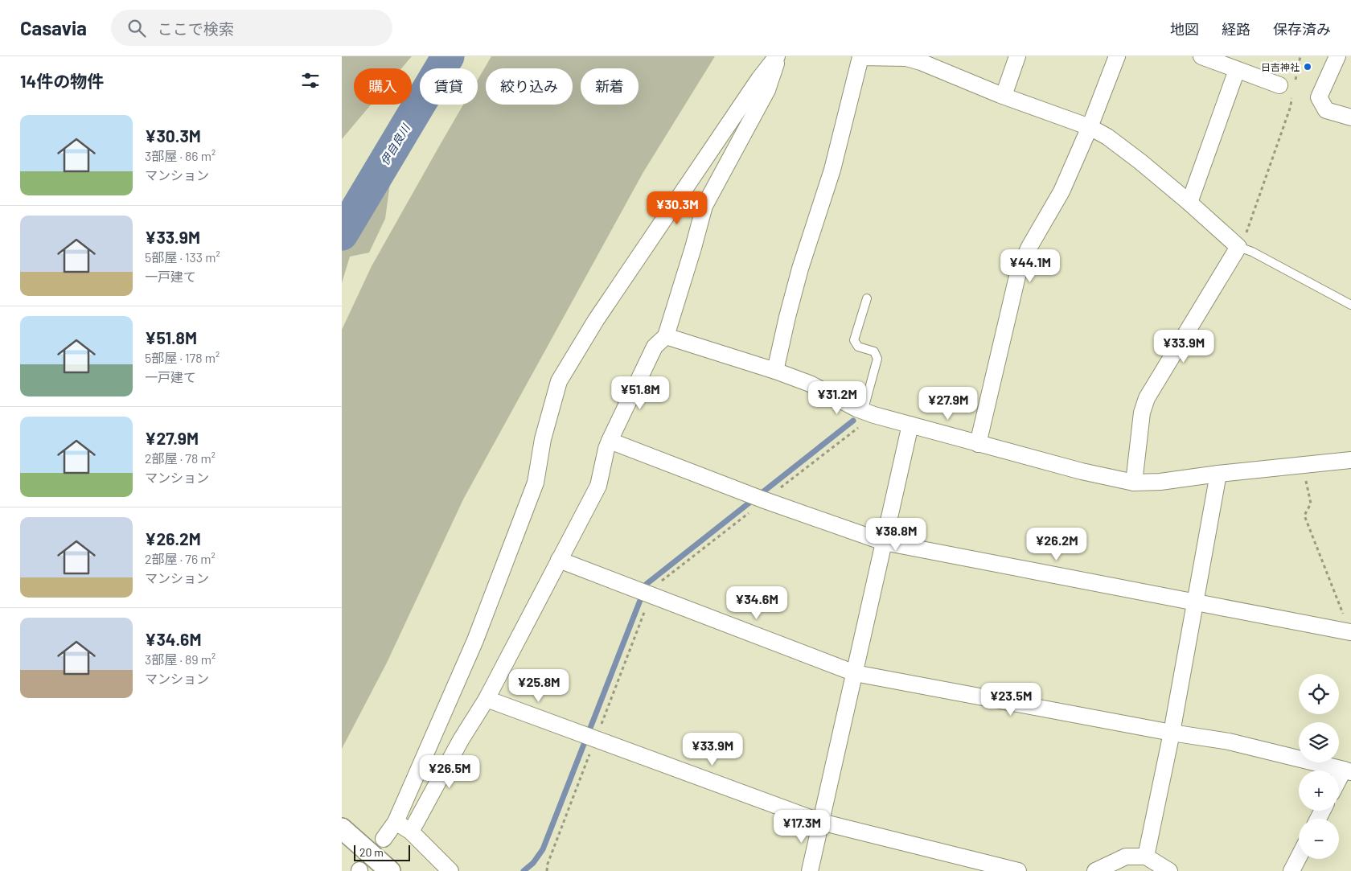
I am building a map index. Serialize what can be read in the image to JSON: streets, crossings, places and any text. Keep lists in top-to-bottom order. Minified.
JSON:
{"water":["伊自良川"],"places":["日吉神社"],"scale_bar":"20 m","page":{"header":"Casavia","search":"ここで検索","nav":["地図","経路","保存済み"],"heading":"14件の物件","chip":["購入","賃貸","絞り込み","新着"],"list":[{"name":"¥30.3M","note":"3部屋 · 86 m² · マンション"},{"name":"¥33.9M","note":"5部屋 · 133 m² · 一戸建て"},{"name":"¥51.8M","note":"5部屋 · 178 m² · 一戸建て"},{"name":"¥27.9M","note":"2部屋 · 78 m² · マンション"},{"name":"¥26.2M","note":"2部屋 · 76 m² · マンション"},{"name":"¥34.6M","note":"3部屋 · 89 m² · マンション"}],"price":["¥30.3M","¥44.1M","¥33.9M","¥51.8M","¥31.2M","¥27.9M","¥38.8M","¥26.2M","¥34.6M","¥25.8M","¥23.5M","¥33.9M","¥26.5M","¥17.3M"],"map_buttons":["+","−"],"scale":"20 m"}}
